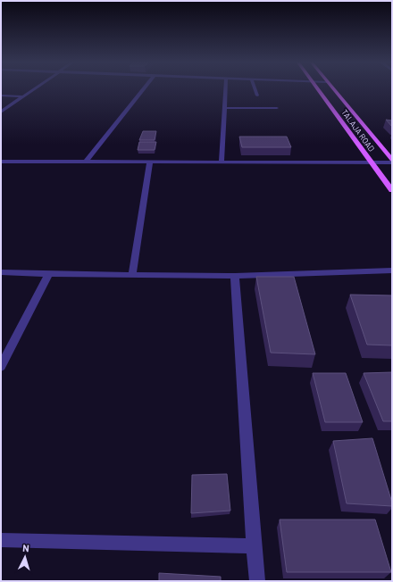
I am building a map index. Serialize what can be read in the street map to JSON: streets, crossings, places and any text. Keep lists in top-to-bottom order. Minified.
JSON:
{"streets":{"main road":["TALAJA ROAD"]},"north":"top"}
